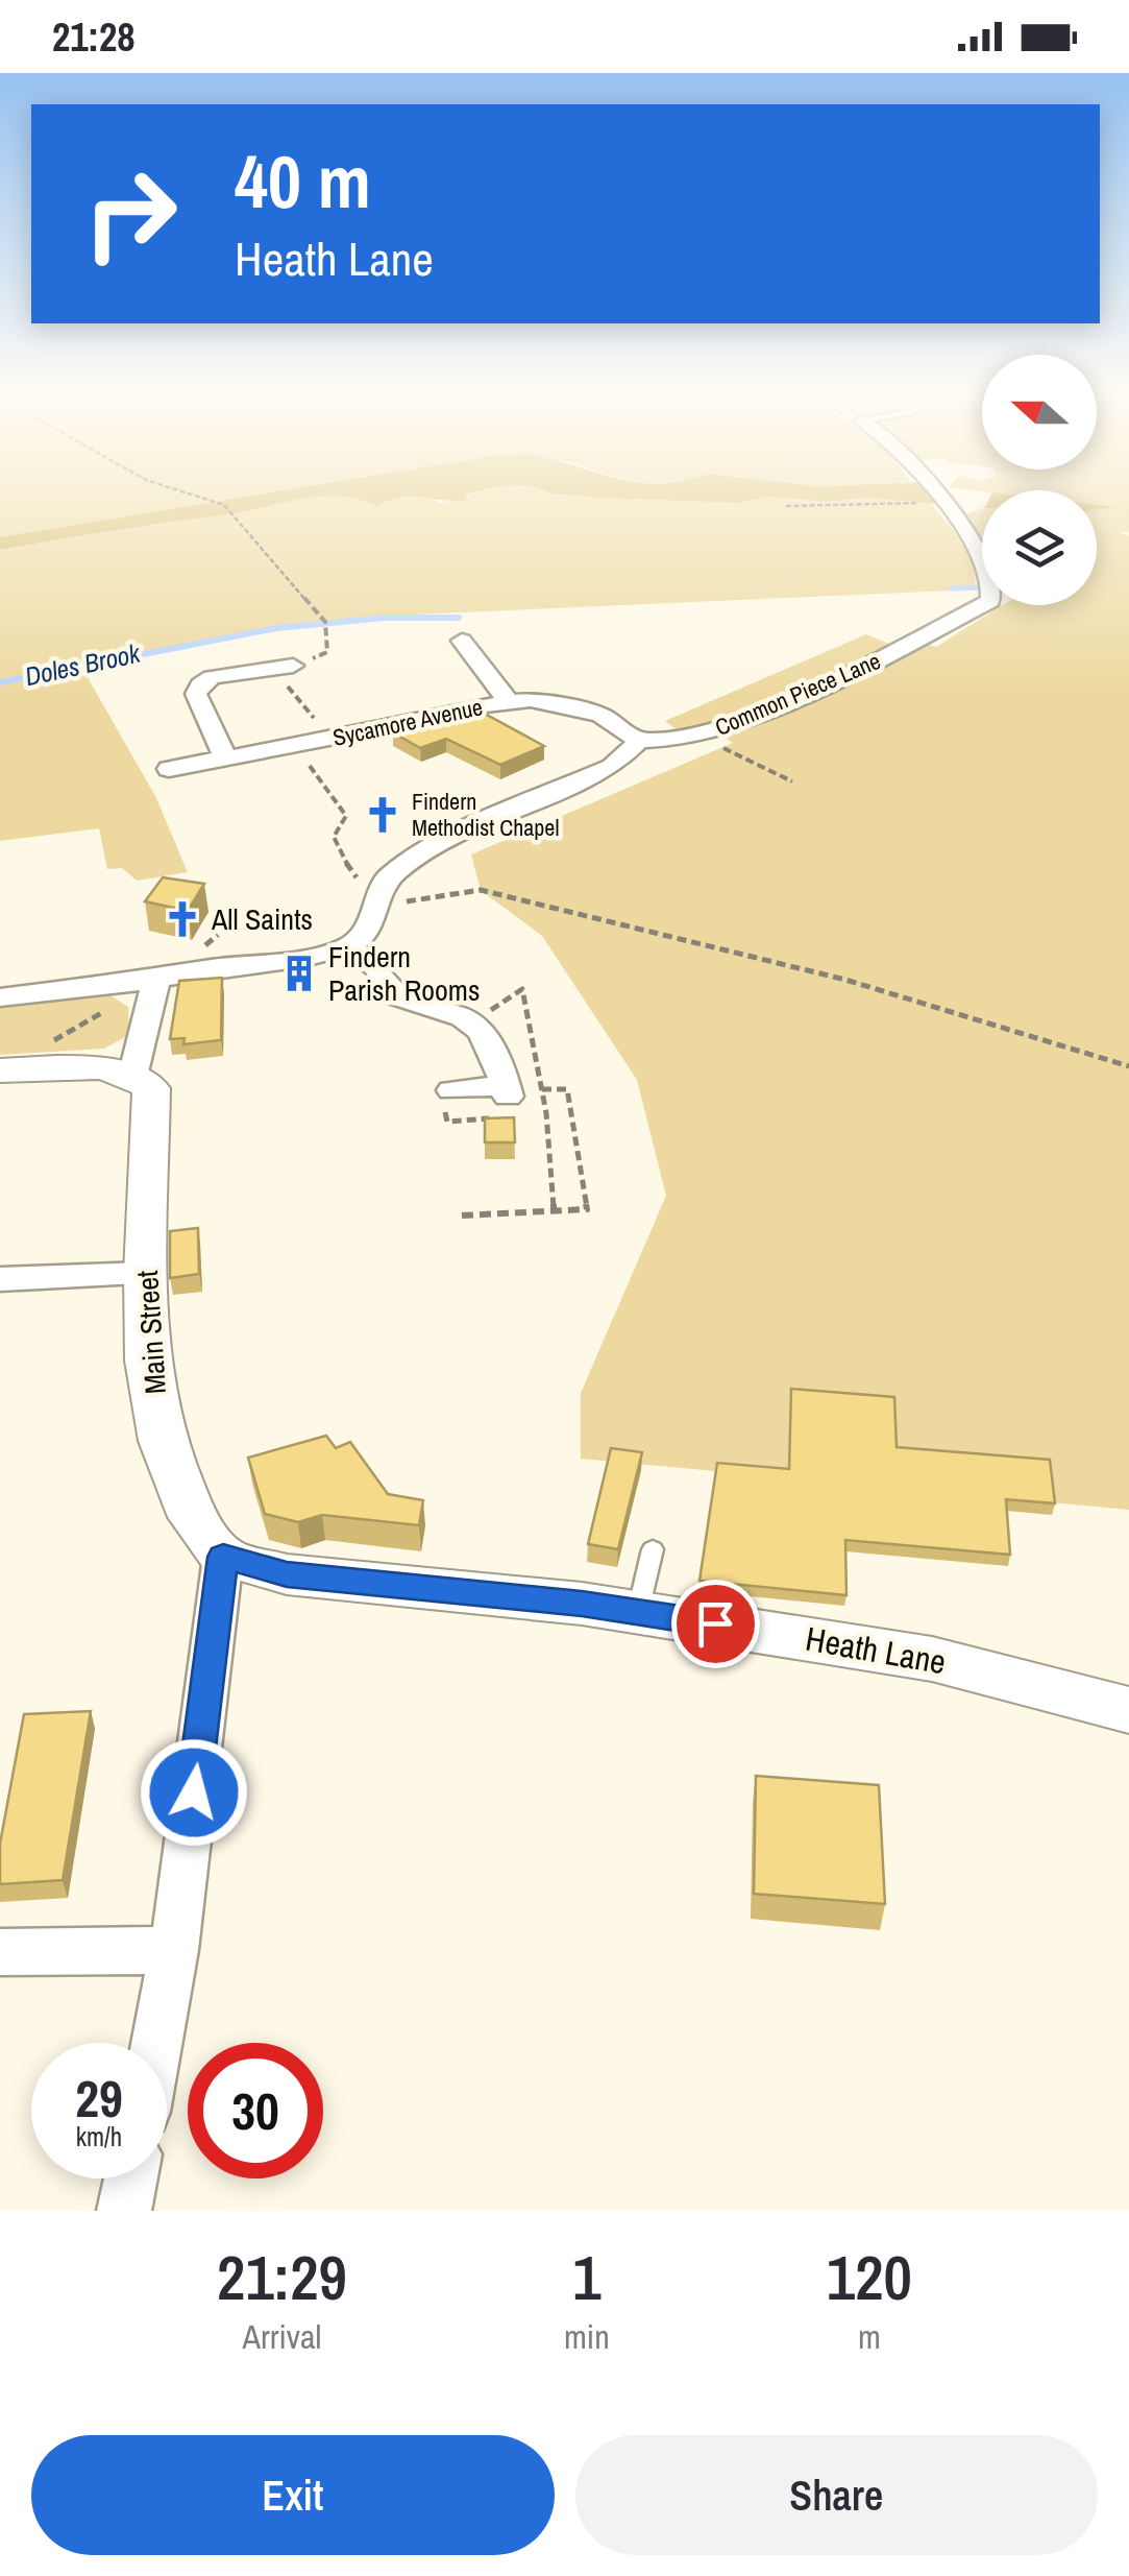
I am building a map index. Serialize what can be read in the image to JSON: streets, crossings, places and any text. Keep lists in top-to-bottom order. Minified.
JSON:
{"streets":{"street":["Common Piece Lane","Sycamore Avenue","Main Street","Heath Lane"]},"crossings":[["Common Piece Lane","Sycamore Avenue"],["Main Street","Heath Lane"]],"water":["Doles Brook"],"places":{"church":["Findern Methodist Chapel","All Saints"],"building":["Findern Parish Rooms"]},"north":"left","page":{"status":"21:28","turn":["40 m","Heath Lane"],"speed":"29 km/h","limit":"30","eta":["21:29","Arrival","1","min","120","m"],"buttons":["Exit","Share"]}}
